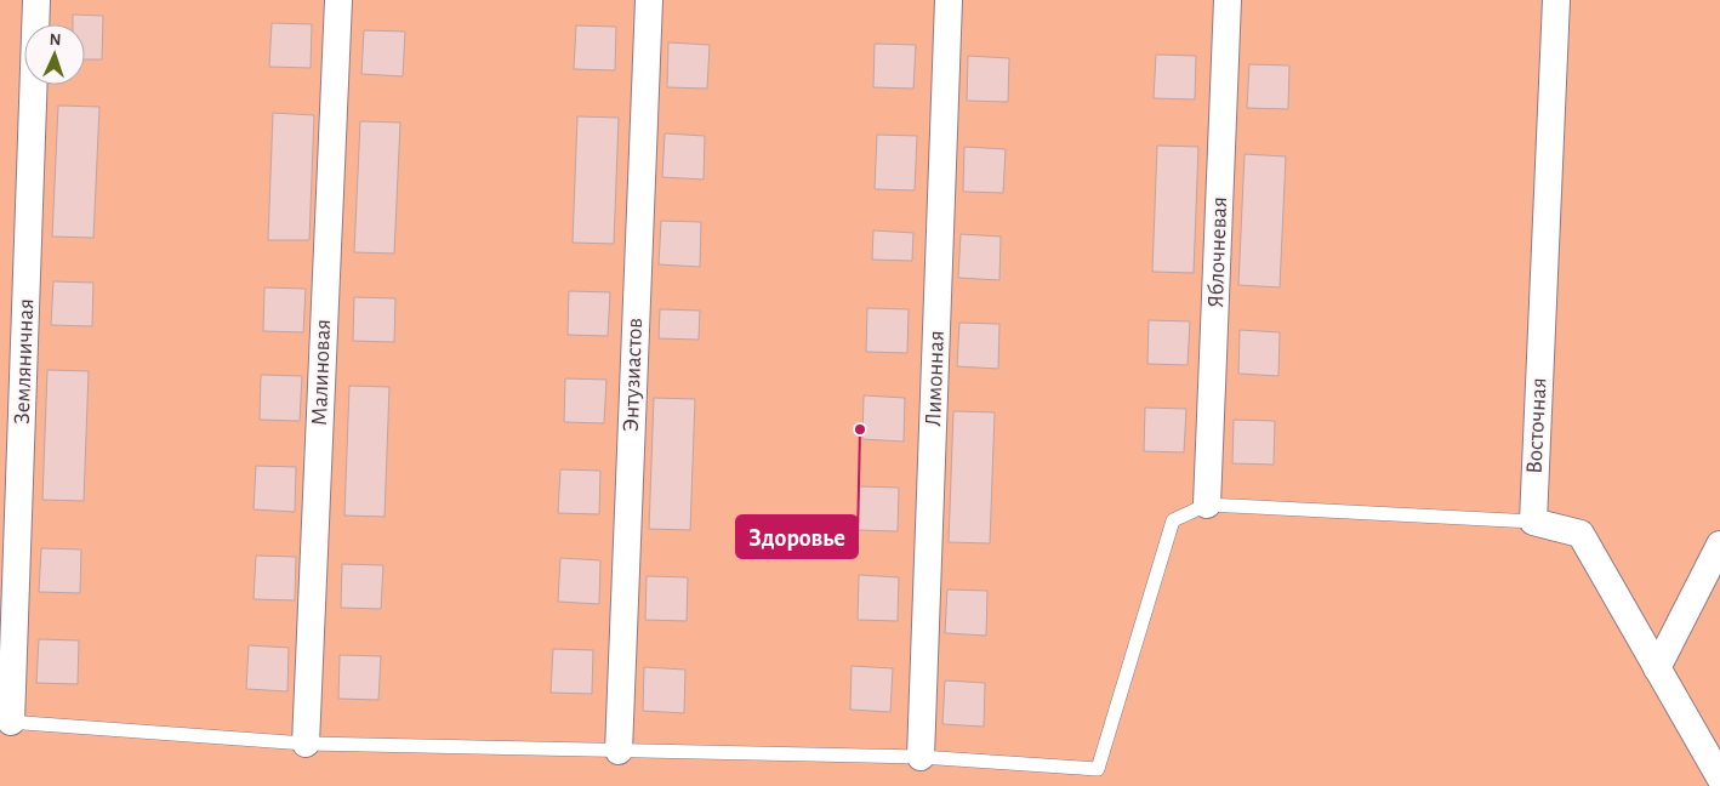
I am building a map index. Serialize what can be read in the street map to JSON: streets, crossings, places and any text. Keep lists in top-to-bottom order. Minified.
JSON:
{"streets":{"street":["Яблочневая","Земляничная","Малиновая","Энтузиастов","Лимонная","Восточная"]},"places":["Здоровье"],"north":"top"}
